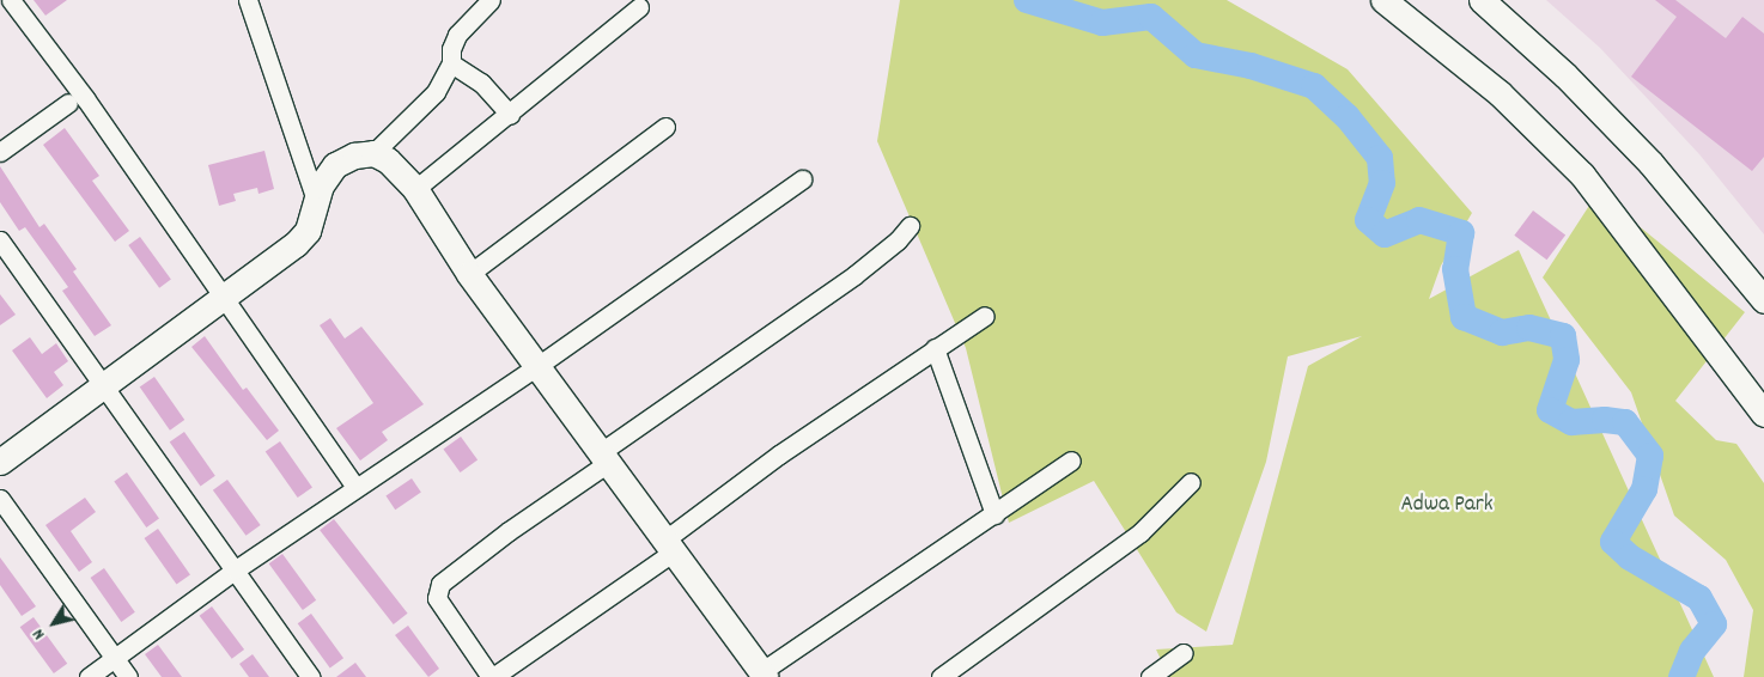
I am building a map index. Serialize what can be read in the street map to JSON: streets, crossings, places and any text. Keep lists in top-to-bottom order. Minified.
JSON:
{"parks":["Adwa Park"],"north":"bottom left"}
